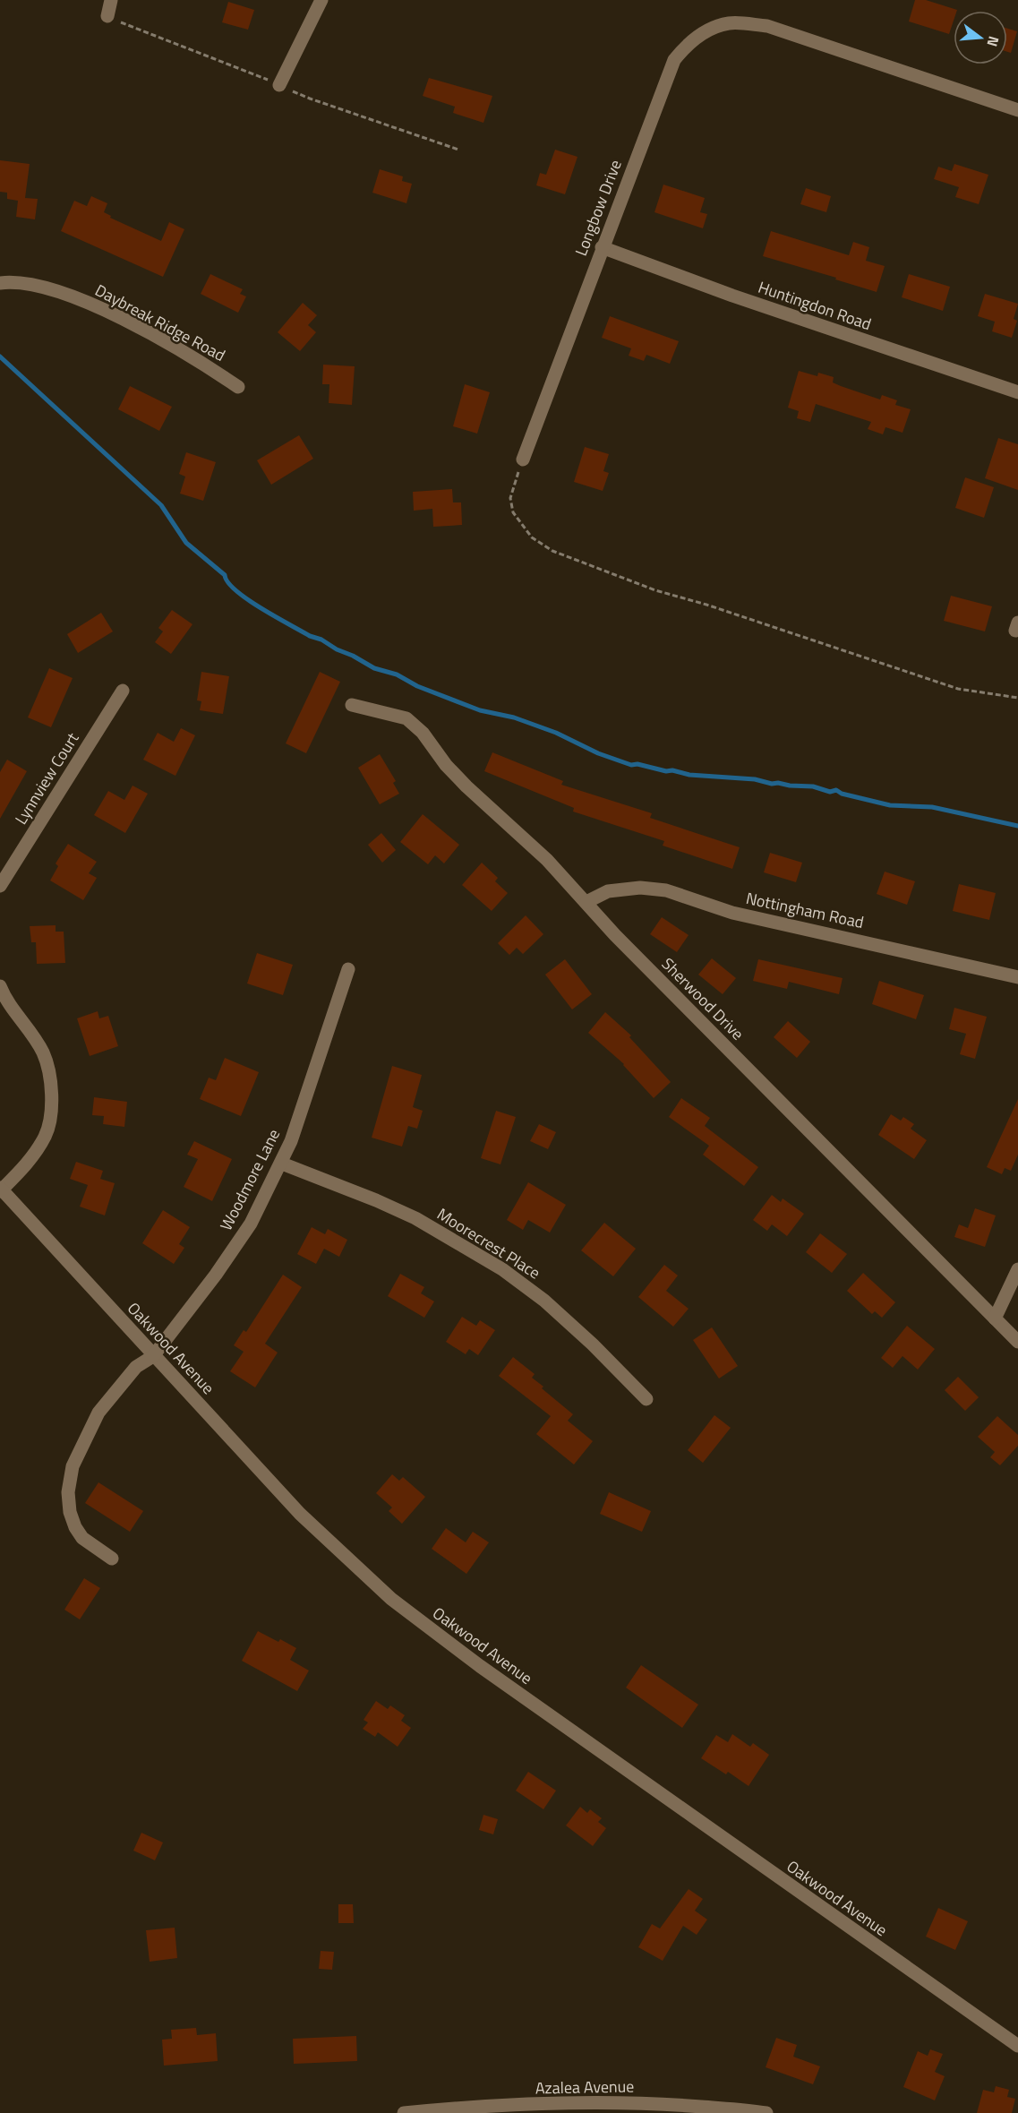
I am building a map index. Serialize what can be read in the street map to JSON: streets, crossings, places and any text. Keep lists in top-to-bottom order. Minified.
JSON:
{"streets":{"street":["Longbow Drive","Huntingdon Road","Daybreak Ridge Road","Lynnview Court","Nottingham Road","Sherwood Drive","Woodmore Lane","Moorecrest Place","Oakwood Avenue","Azalea Avenue"]},"crossings":[["Longbow Drive","Huntingdon Road"],["Nottingham Road","Sherwood Drive"],["Woodmore Lane","Moorecrest Place"],["Woodmore Lane","Oakwood Avenue"]],"north":"right"}
